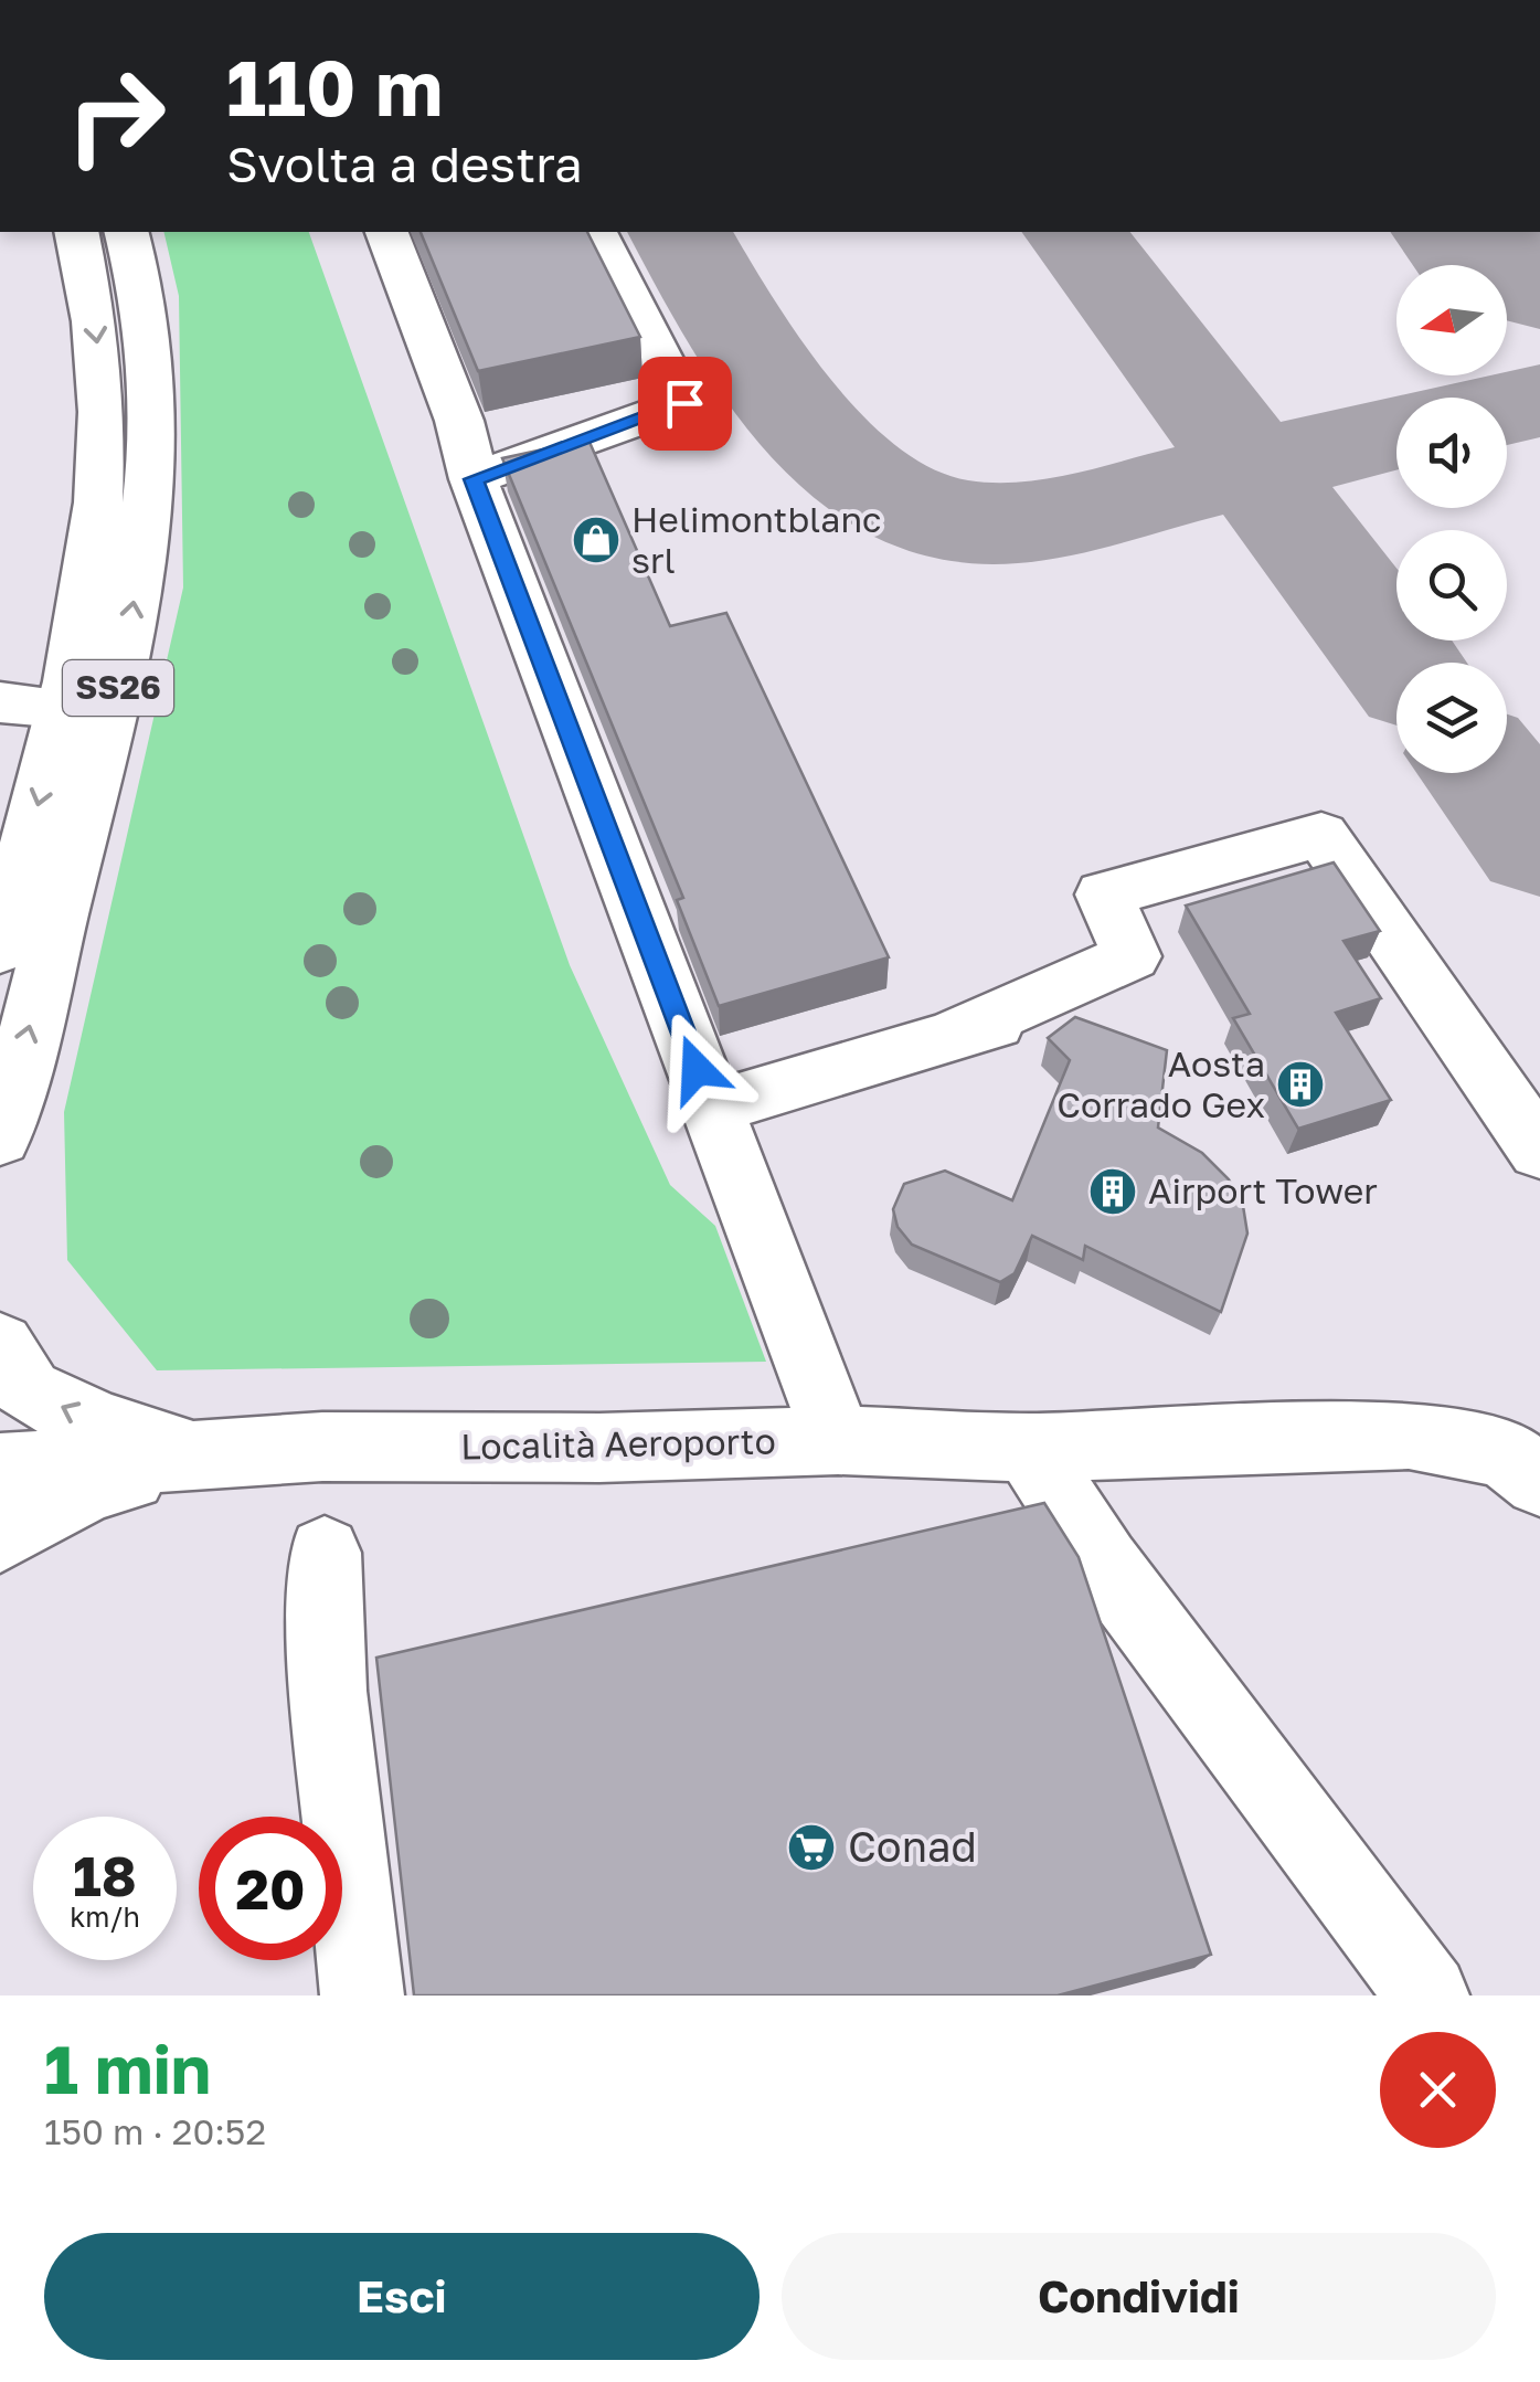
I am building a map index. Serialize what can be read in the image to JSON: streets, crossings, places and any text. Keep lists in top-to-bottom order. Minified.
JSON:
{"streets":{"main road":["SS26","Località Aeroporto"]},"places":{"shop":["Helimontblanc srl"],"building":["Aosta Corrado Gex","Airport Tower"],"supermarket":["Conad"]},"north":"left","page":{"turn":["110 m","Svolta a destra"],"speed":"18 km/h","limit":"20","heading":["1 min","150 m · 20:52"],"buttons":["Esci","Condividi"]}}
